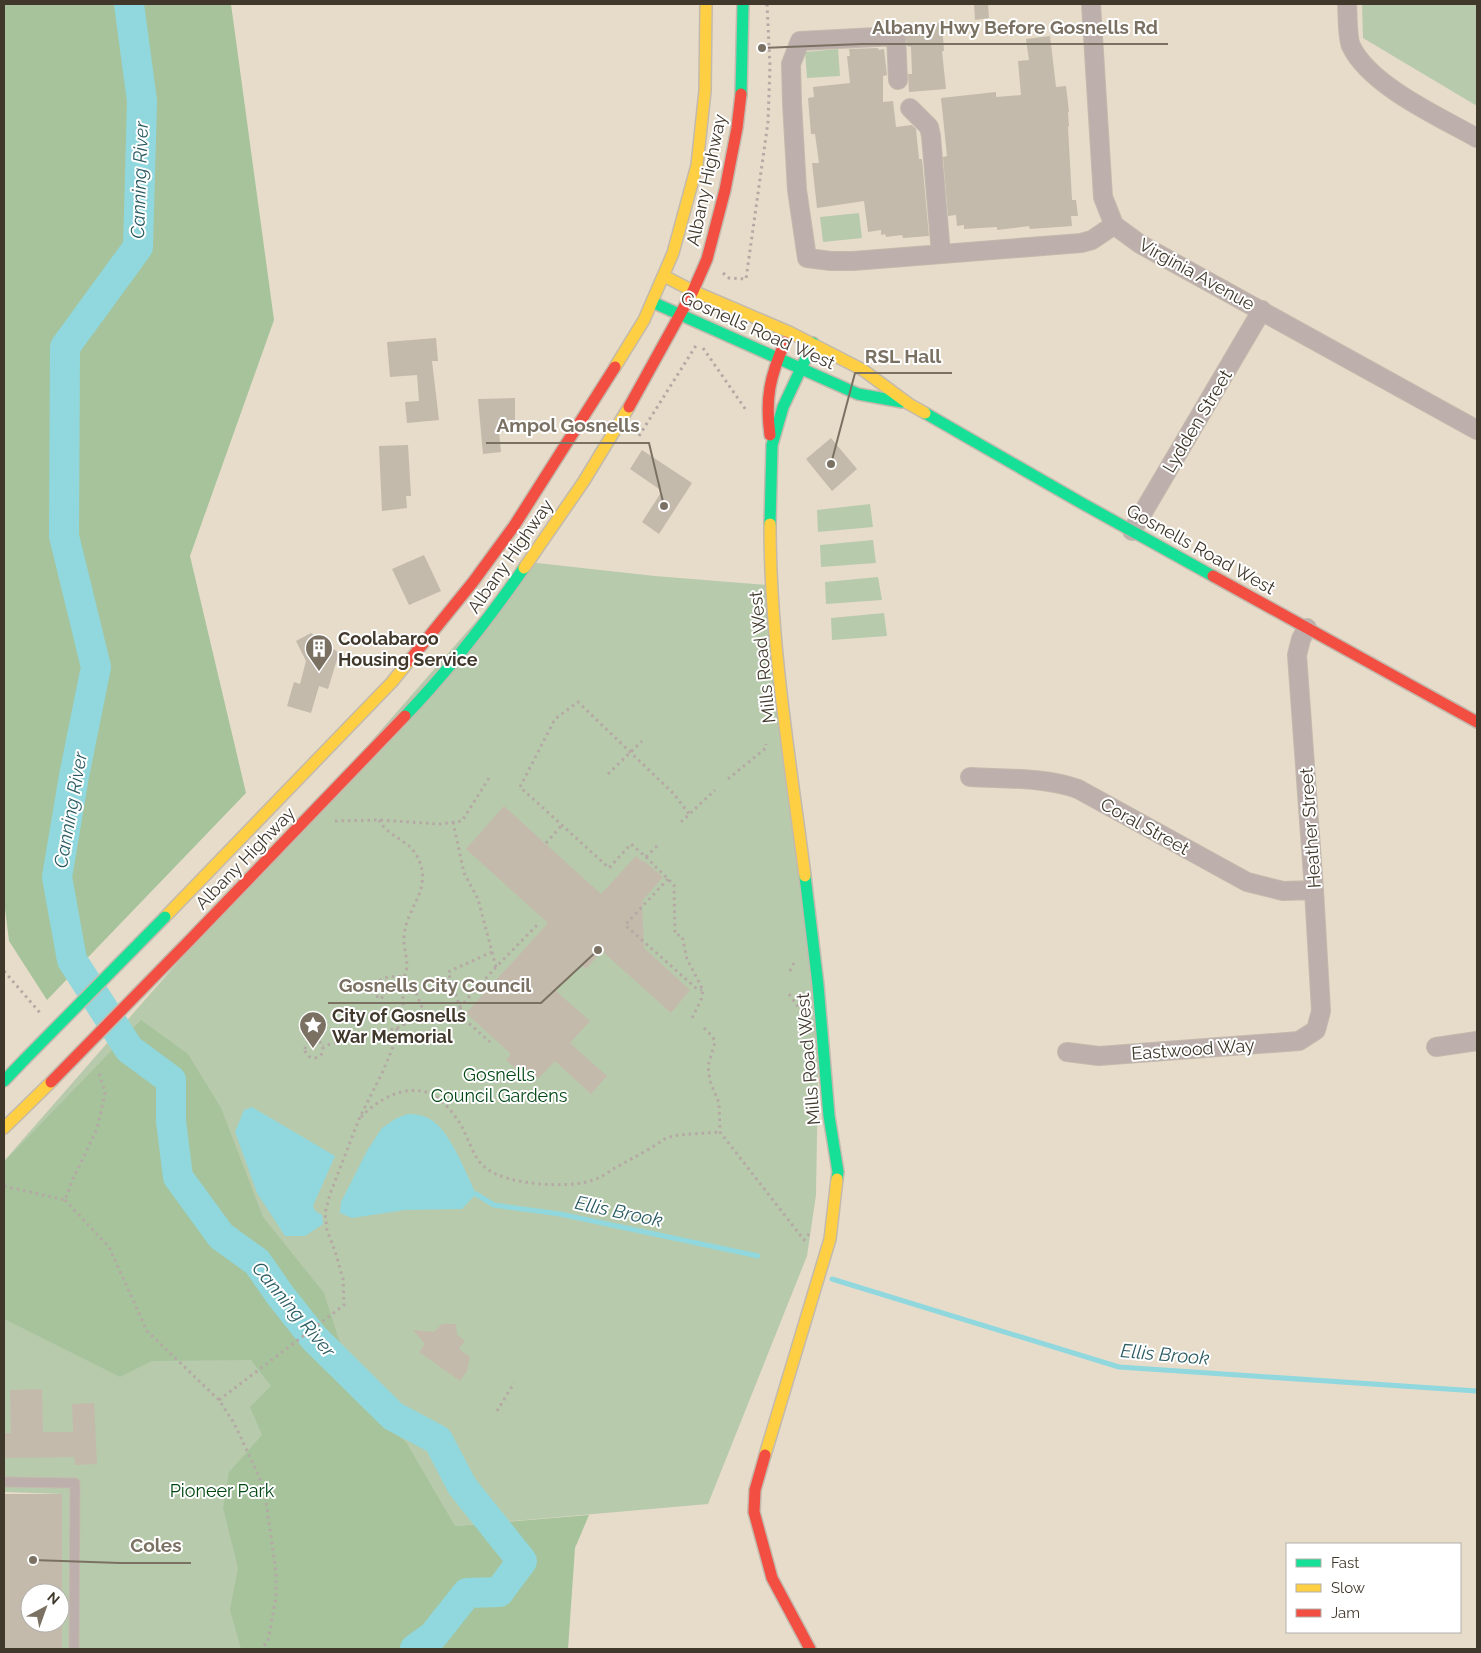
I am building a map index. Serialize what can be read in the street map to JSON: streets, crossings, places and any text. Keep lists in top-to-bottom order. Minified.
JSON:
{"streets":{"main road":["Albany Highway","Gosnells Road West","Mills Road West"],"street":["Virginia Avenue","Lydden Street","Coral Street","Heather Street","Eastwood Way"]},"crossings":[["Albany Highway","Gosnells Road West"],["Virginia Avenue","Lydden Street"],["Gosnells Road West","Lydden Street"],["Gosnells Road West","Mills Road West"],["Gosnells Road West","Heather Street"],["Coral Street","Heather Street"],["Heather Street","Eastwood Way"]],"water":["Canning River","Ellis Brook"],"parks":["Gosnells Council Gardens","Pioneer Park"],"places":{"other":["Albany Hwy Before Gosnells Rd","RSL Hall","Ampol Gosnells","Gosnells City Council","Coles"],"building":["Coolabaroo Housing Service"],"place":["City of Gosnells War Memorial"]},"legend":["Fast","Slow","Jam"],"north":"top right"}
